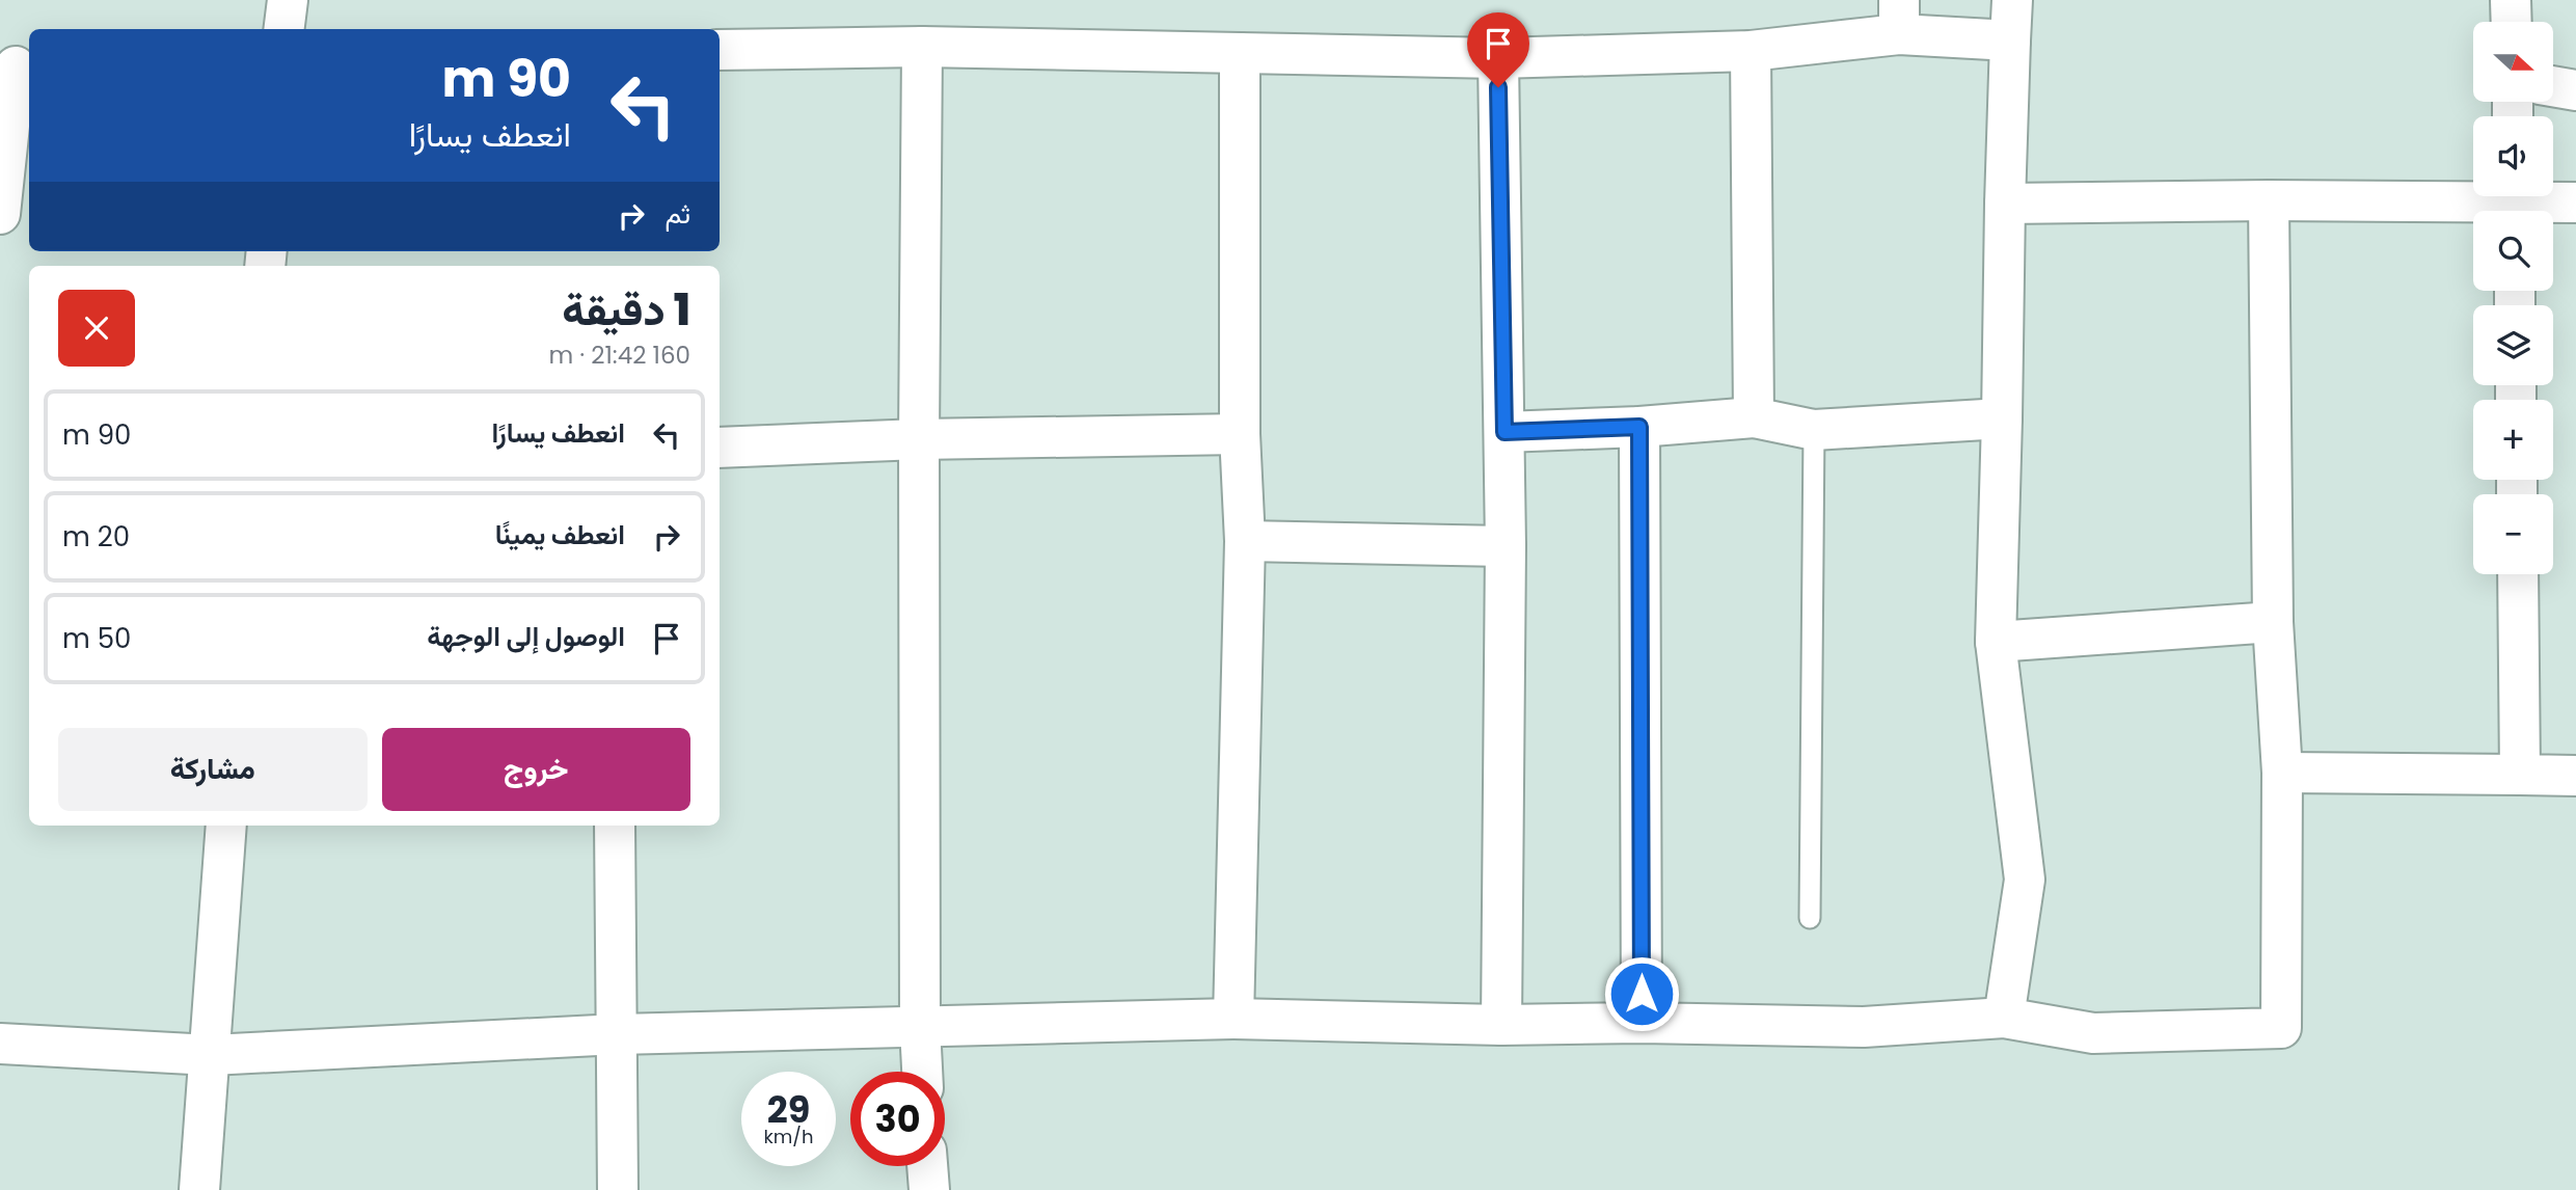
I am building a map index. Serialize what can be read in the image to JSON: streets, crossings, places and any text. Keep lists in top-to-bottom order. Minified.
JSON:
{"north":"right","page":{"map_buttons":["+","−"],"turn":["90 m","انعطف يسارًا"],"then":"ثم","heading":["1 دقيقة","160 m · 21:42"],"list":[{"name":"انعطف يسارًا","value":"90 m"},{"name":"انعطف يمينًا","value":"20 m"},{"name":"الوصول إلى الوجهة","value":"50 m"}],"buttons":["خروج","مشاركة"],"speed":"29 km/h","limit":"30"}}
